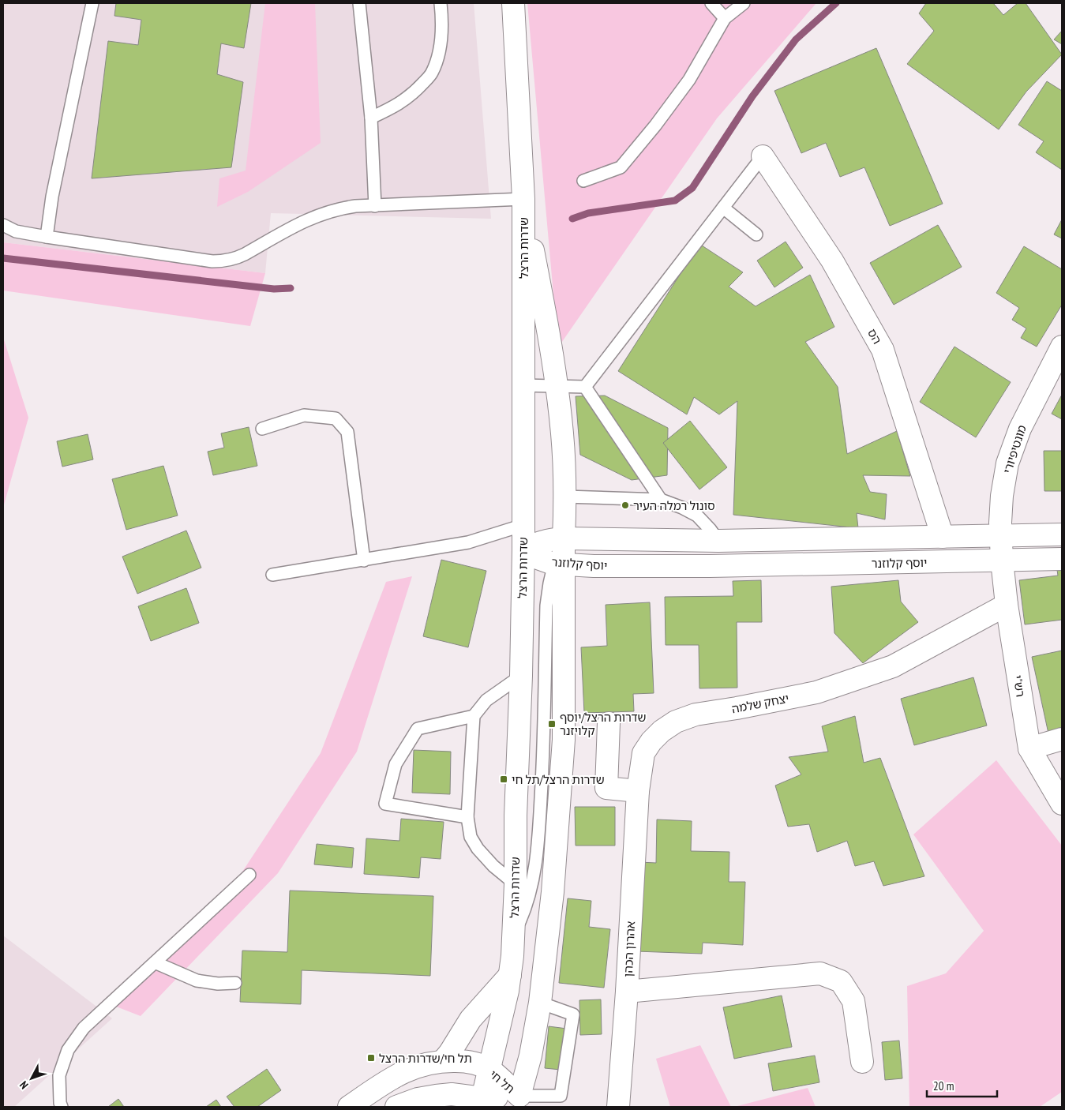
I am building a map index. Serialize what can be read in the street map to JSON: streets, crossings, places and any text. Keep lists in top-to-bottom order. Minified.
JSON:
{"streets":{"street":["שדרות הרצל","הס","מונטיפיורי","יוסף קלוזנר","רש\"י","יצחק שלמה","אהרון הכהן","תל חי"]},"crossings":[["שדרות הרצל","יוסף קלוזנר"],["שדרות הרצל","תל חי"],["הס","יוסף קלוזנר"],["מונטיפיורי","יוסף קלוזנר"],["מונטיפיורי","רש\"י"],["יוסף קלוזנר","רש\"י"],["רש\"י","יצחק שלמה"],["יצחק שלמה","אהרון הכהן"]],"places":{"other":["סונול רמלה העיר"],"transit":["שדרות הרצל/יוסף קלויזנר","שדרות הרצל/תל חי","תל חי/שדרות הרצל"]},"scale_bar":"20 m","north":"bottom left"}
